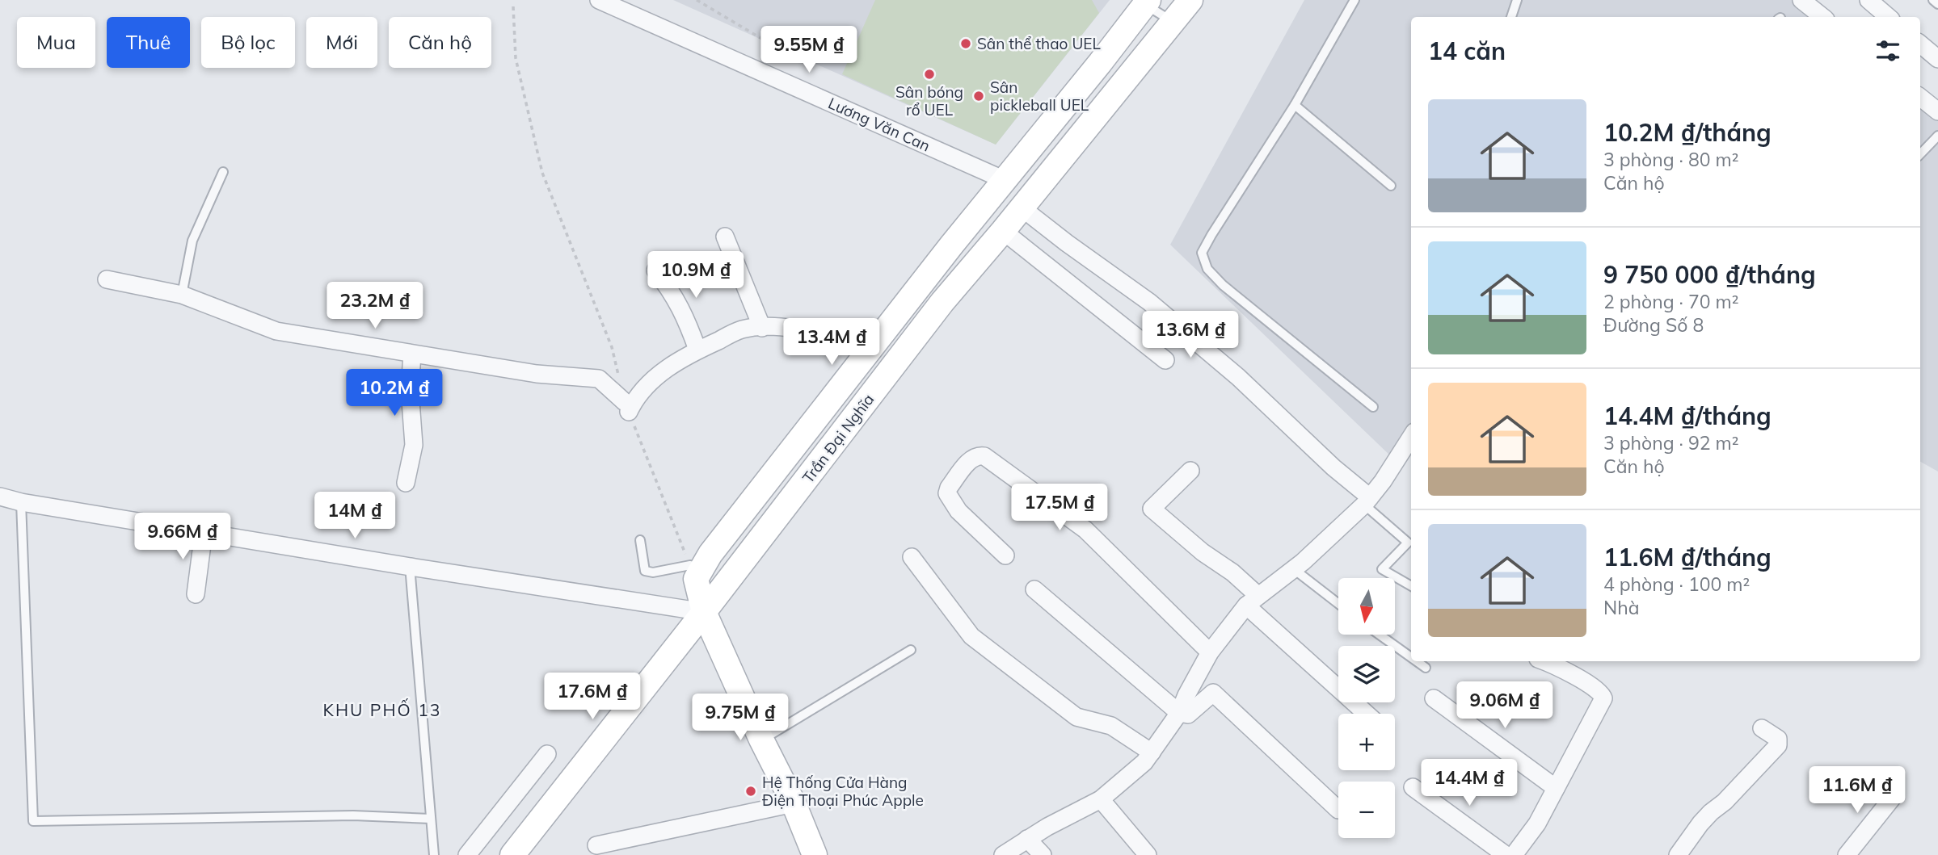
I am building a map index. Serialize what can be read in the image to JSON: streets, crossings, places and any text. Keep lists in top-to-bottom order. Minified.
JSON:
{"streets":{"street":["Lương Văn Can","Trần Đại Nghĩa"]},"crossings":[["Lương Văn Can","Trần Đại Nghĩa"]],"districts":["KHU PHỐ 13"],"places":["Sân thể thao UEL","Sân bóng rổ UEL","Sân pickleball UEL","Hệ Thống Cửa Hàng Điện Thoại Phúc Apple"],"north":"bottom","page":{"chip":["Mua","Thuê","Bộ lọc","Mới","Căn hộ"],"heading":"14 căn","price":["9.55M ₫","10.9M ₫","23.2M ₫","13.6M ₫","13.4M ₫","10.2M ₫","17.5M ₫","14M ₫","9.66M ₫","17.6M ₫","9.06M ₫","9.75M ₫","14.4M ₫","11.6M ₫"],"list":[{"name":"10.2M ₫/tháng","note":"3 phòng · 80 m² · Căn hộ"},{"name":"9 750 000 ₫/tháng","note":"2 phòng · 70 m² · Đường Số 8"},{"name":"14.4M ₫/tháng","note":"3 phòng · 92 m² · Căn hộ"},{"name":"11.6M ₫/tháng","note":"4 phòng · 100 m² · Nhà"}],"map_buttons":["+","−"]}}
